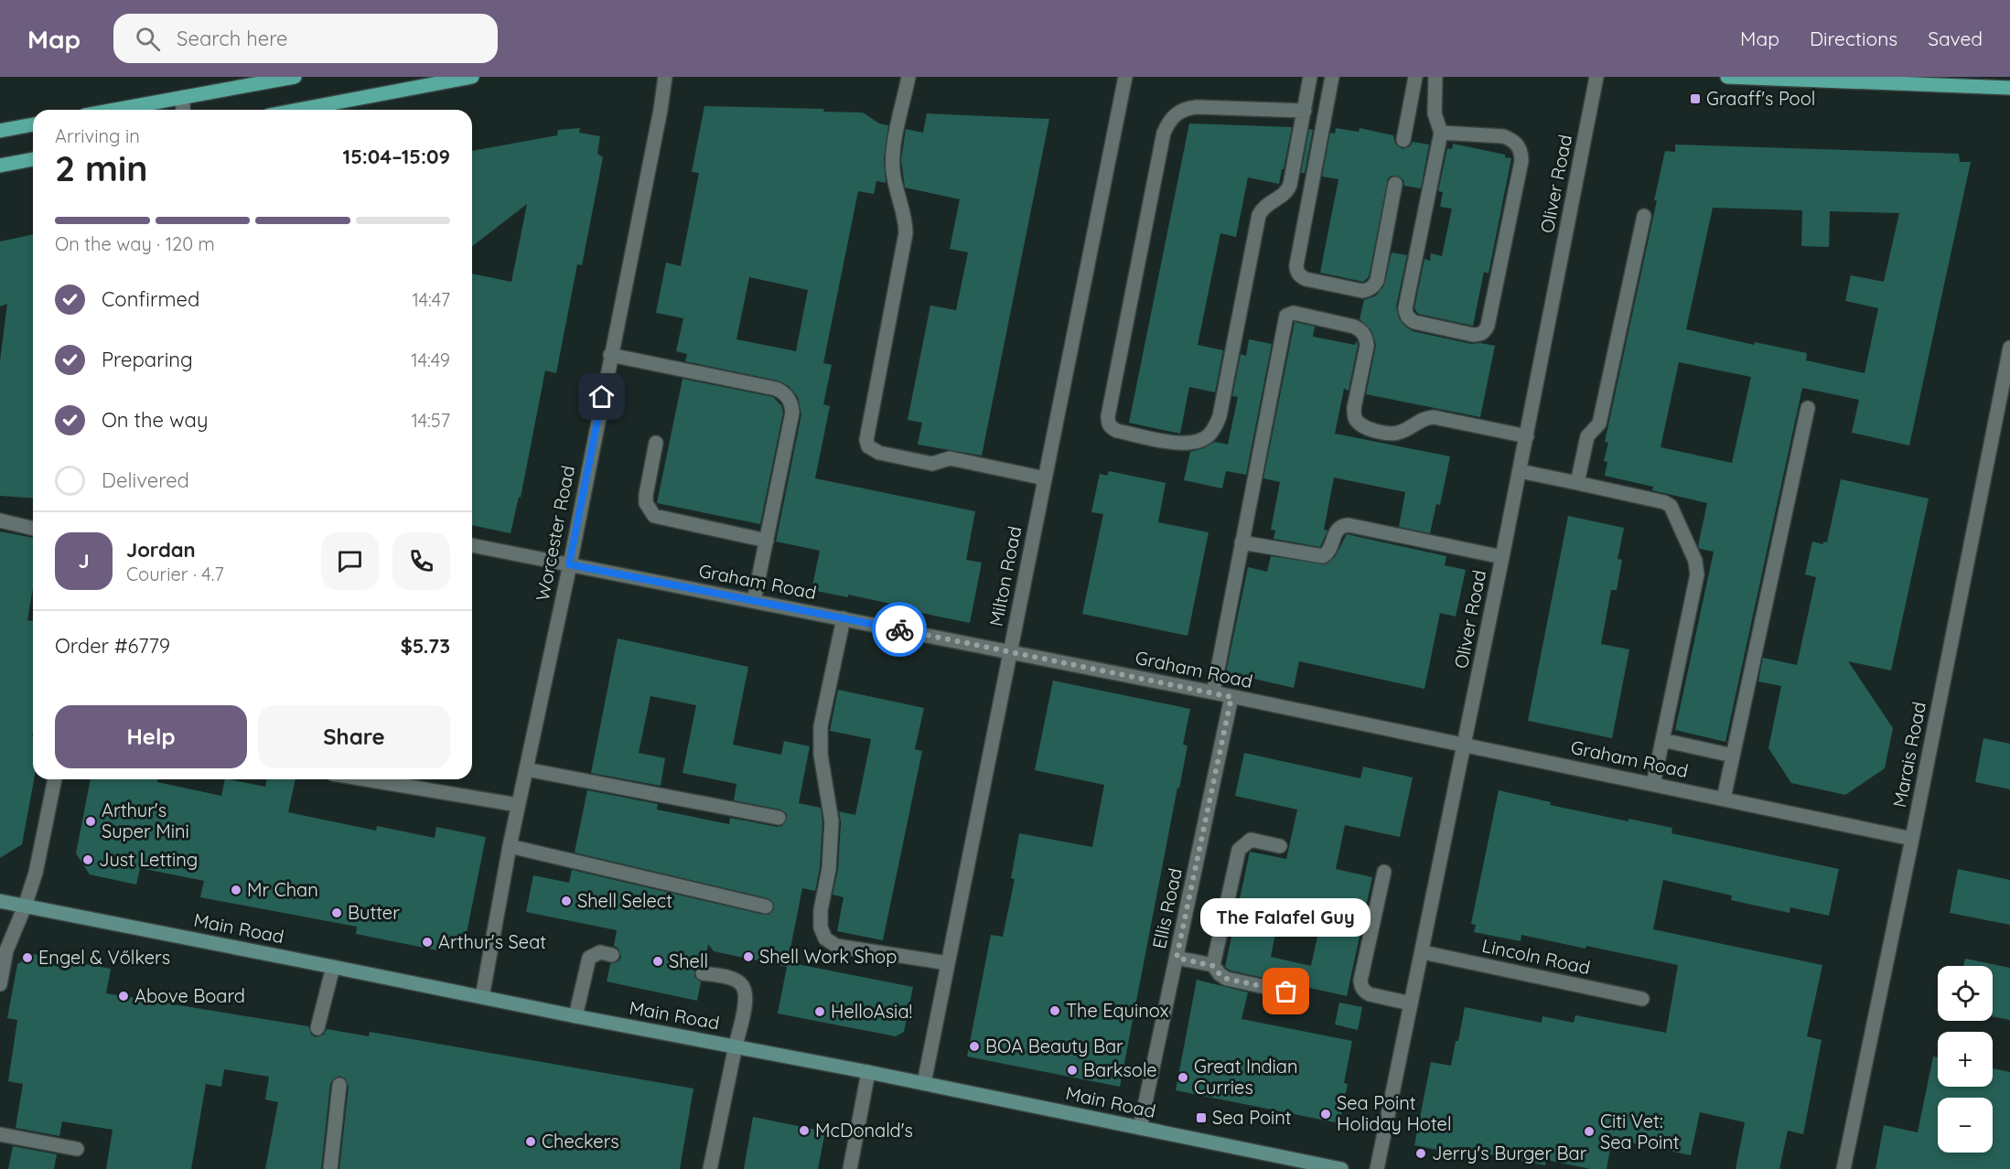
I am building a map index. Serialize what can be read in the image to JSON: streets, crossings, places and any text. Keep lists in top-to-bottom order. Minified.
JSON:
{"streets":{"main road":["Main Road"],"street":["Oliver Road","Worcester Road","Milton Road","Graham Road","Marais Road","Ellis Road","Lincoln Road"]},"crossings":[["Oliver Road","Graham Road"],["Oliver Road","Lincoln Road"],["Worcester Road","Graham Road"],["Worcester Road","Main Road"],["Milton Road","Graham Road"],["Milton Road","Main Road"],["Graham Road","Marais Road"],["Graham Road","Ellis Road"],["Ellis Road","Main Road"]],"places":{"transit":["Graaff's Pool","Sea Point"],"other":["Arthur's Super Mini","Just Letting","Mr Chan","Shell Select","Butter","Arthur's Seat","Shell Work Shop","Engel & Vőlkers","Shell","The Falafel Guy","Above Board","The Equinox","HelloAsia!","BOA Beauty Bar","Barksole","Great Indian Curries","Sea Point Holiday Hotel","McDonald's","Citi Vet: Sea Point","Checkers","Jerry's Burger Bar"]},"page":{"header":"Map","search":"Search here","nav":["Map","Directions","Saved"],"heading":["2 min","Arriving in","15:04–15:09"],"panel":["Jordan","Courier · 4.7","Order #6779","$5.73"],"bar":"On the way · 120 m","list":[["Confirmed","14:47"],["Preparing","14:49"],["On the way","14:57"],"Delivered"],"round":"J","buttons":["Help","Share"],"bubble":"The Falafel Guy","map_buttons":["+","−"]}}
